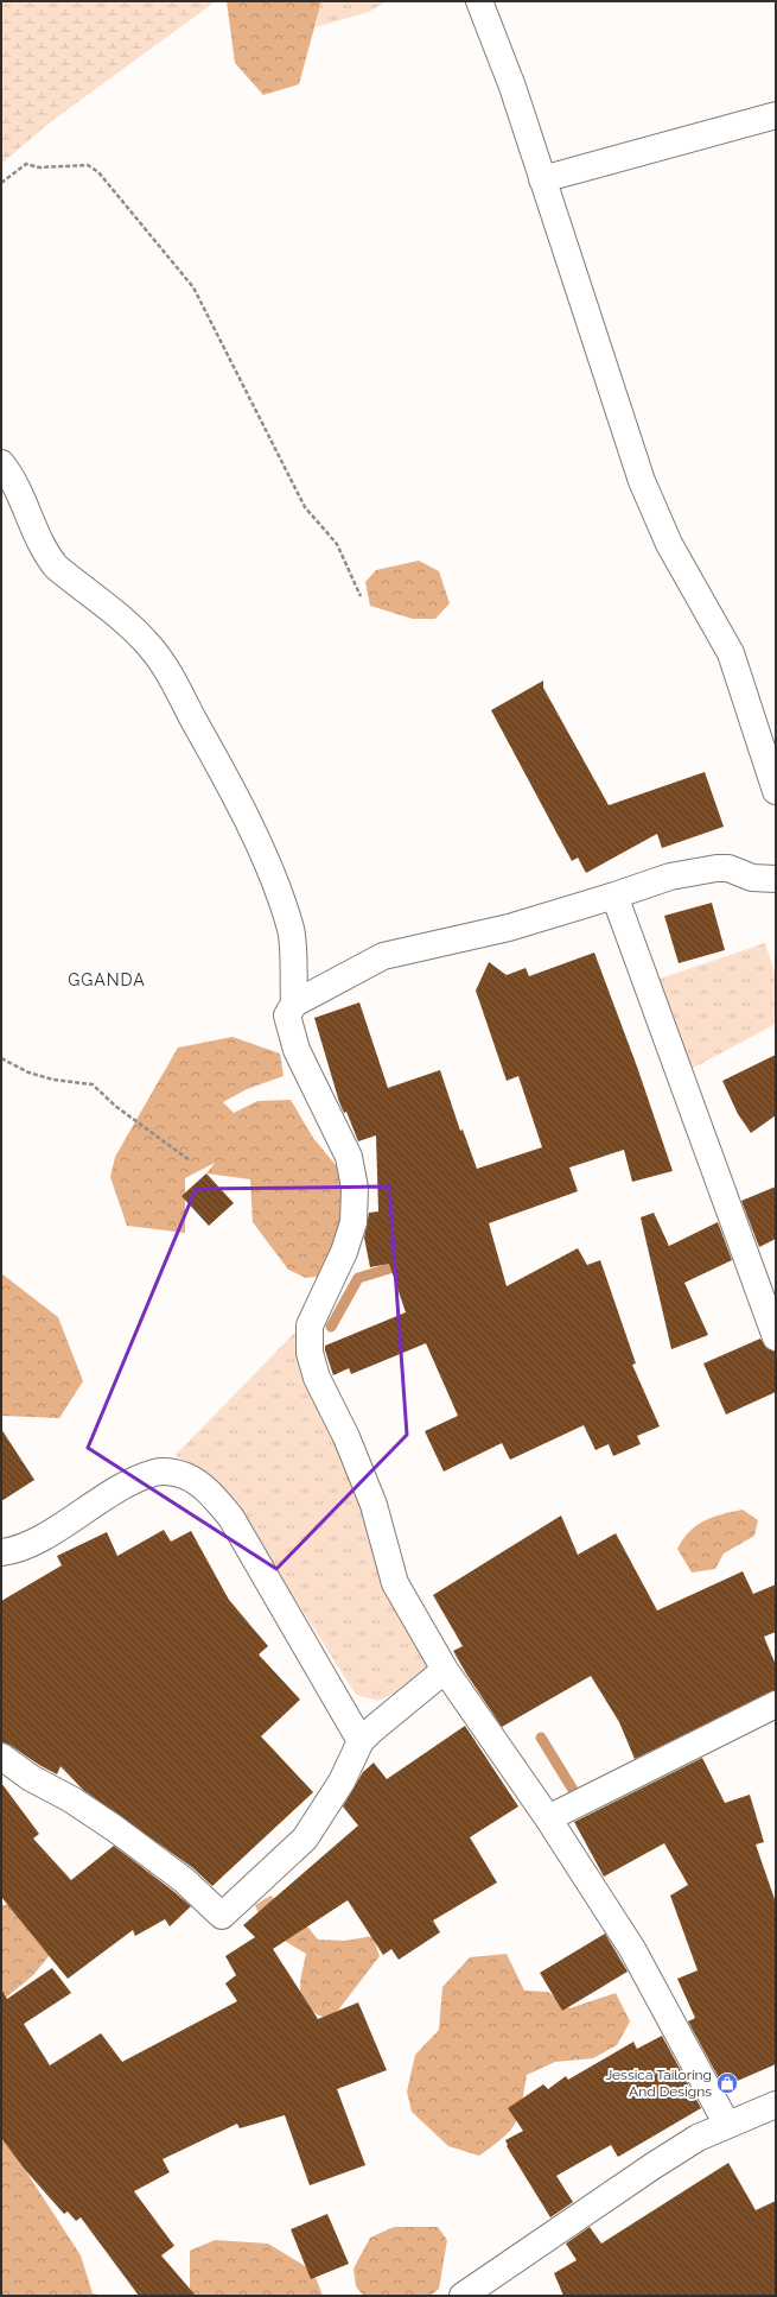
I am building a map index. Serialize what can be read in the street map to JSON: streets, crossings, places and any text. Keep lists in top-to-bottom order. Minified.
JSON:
{"districts":["GGANDA"],"places":{"shop":["Jessica Tailoring And Designs"]}}
